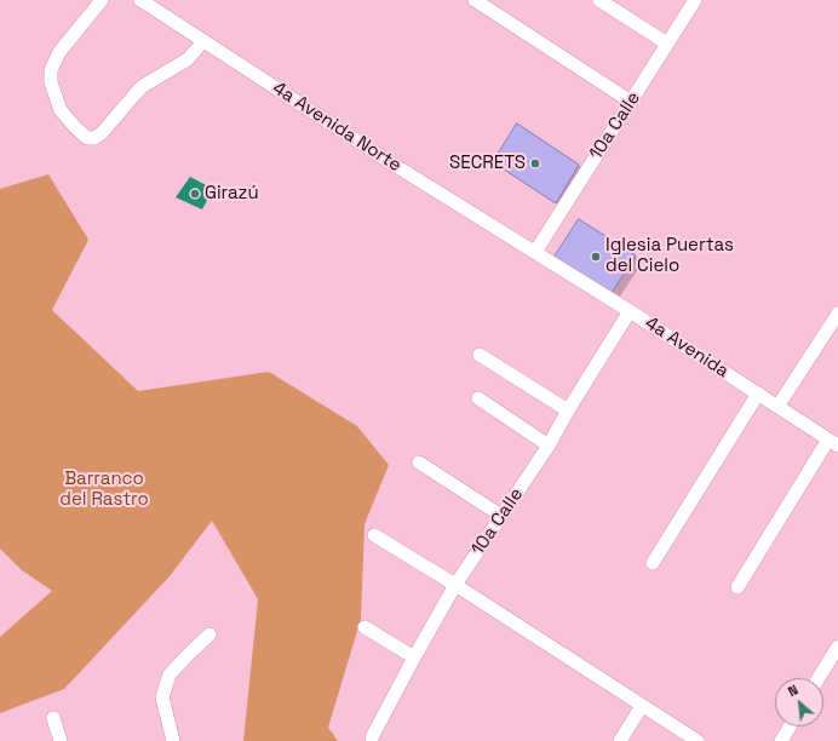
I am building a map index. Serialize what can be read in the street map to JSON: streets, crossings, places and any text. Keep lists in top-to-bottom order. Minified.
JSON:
{"streets":{"street":["10a Calle","4a Avenida Norte","4a Avenida"]},"crossings":[["10a Calle","4a Avenida Norte"],["10a Calle","4a Avenida"],["4a Avenida Norte","4a Avenida"]],"parks":["Barranco del Rastro"],"places":["SECRETS","Girazú","Iglesia Puertas del Cielo"],"north":"top left"}
